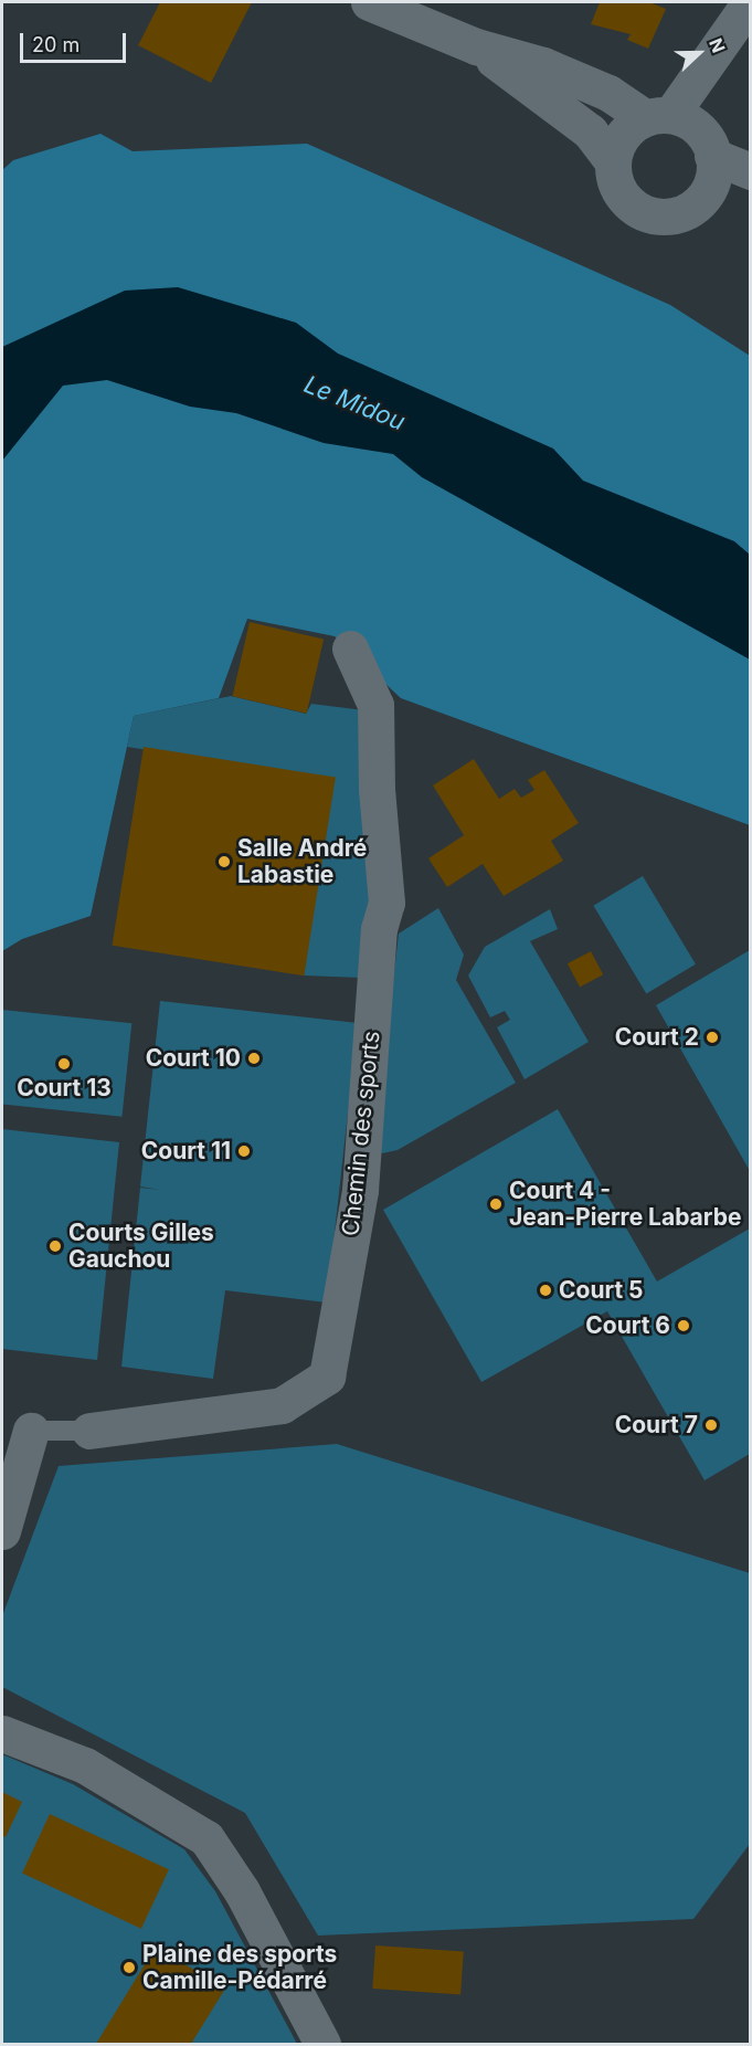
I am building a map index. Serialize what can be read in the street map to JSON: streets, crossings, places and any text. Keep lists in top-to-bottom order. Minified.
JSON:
{"streets":{"street":["Chemin des sports"]},"water":["Le Midou"],"places":["Salle André Labastie","Court 2","Court 10","Court 13","Court 11","Court 4 - Jean-Pierre Labarbe","Courts Gilles Gauchou","Court 5","Court 6","Court 7","Plaine des sports Camille-Pédarré"],"scale_bar":"20 m","north":"right"}
